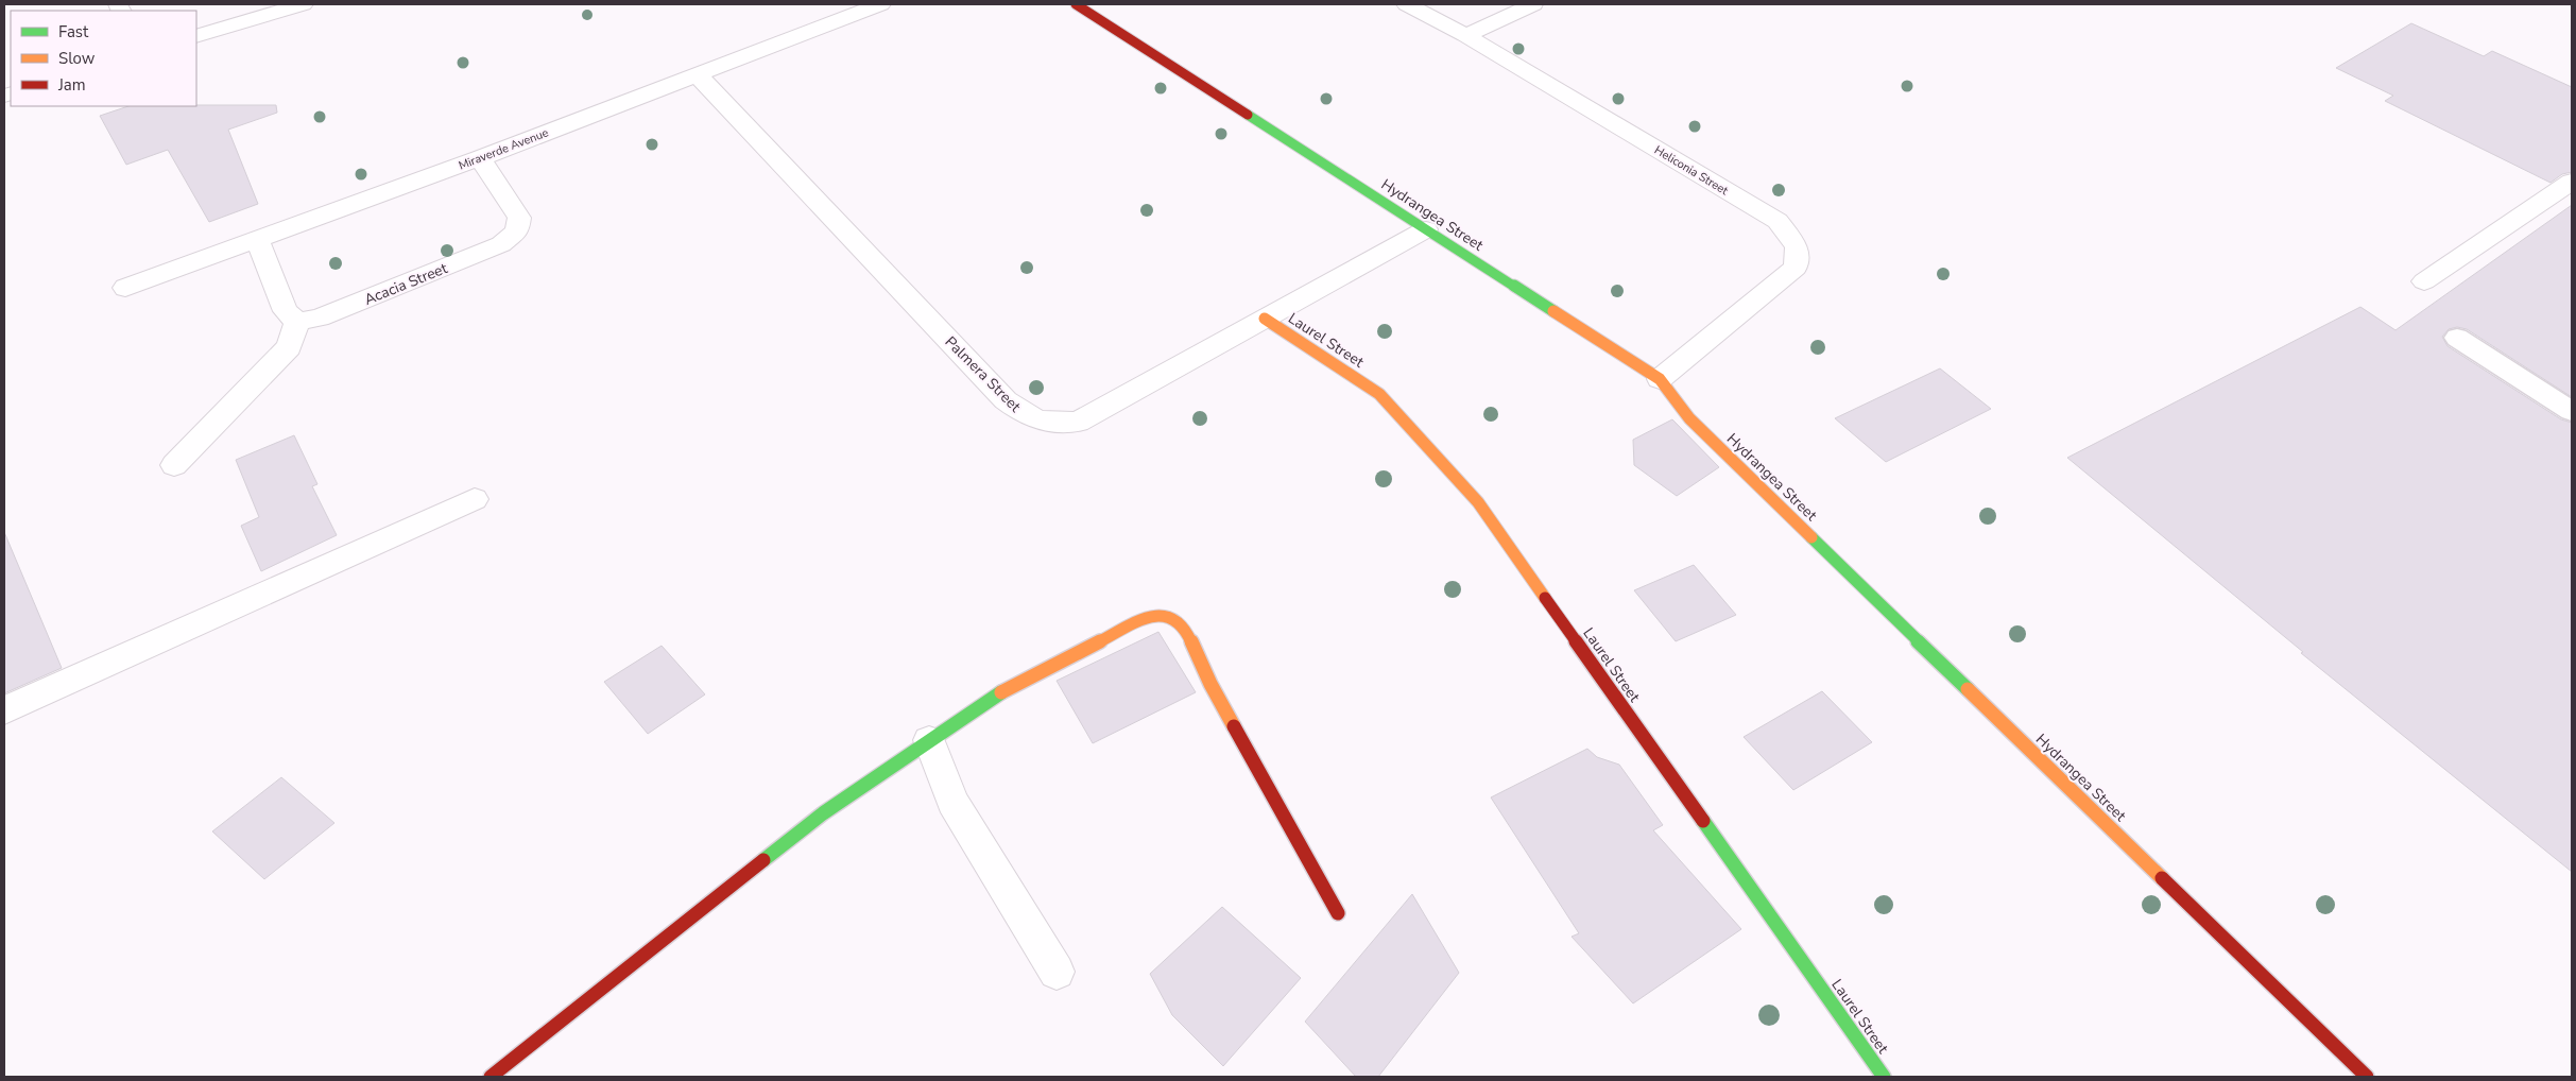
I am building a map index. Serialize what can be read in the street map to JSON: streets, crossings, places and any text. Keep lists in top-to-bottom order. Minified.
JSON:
{"streets":{"street":["Miraverde Avenue","Heliconia Street","Hydrangea Street","Acacia Street","Laurel Street","Palmera Street"]},"crossings":[["Miraverde Avenue","Acacia Street"],["Miraverde Avenue","Palmera Street"],["Heliconia Street","Hydrangea Street"],["Hydrangea Street","Palmera Street"],["Laurel Street","Palmera Street"]],"legend":["Fast","Slow","Jam"]}
